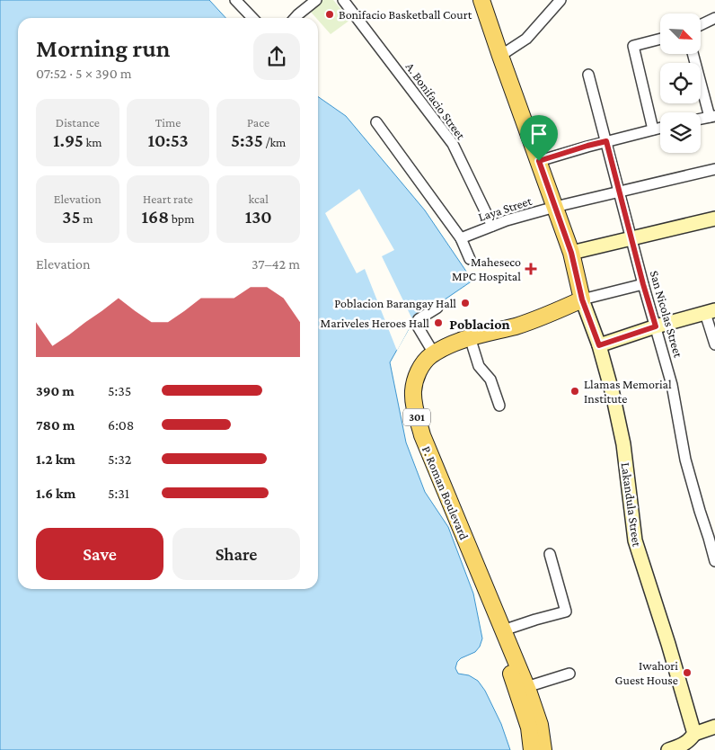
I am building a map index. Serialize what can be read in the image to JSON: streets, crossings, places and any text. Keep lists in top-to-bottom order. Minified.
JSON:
{"streets":{"main road":["301","P. Roman Boulevard","Lakandula Street"],"street":["A. Bonifacio Street","Laya Street","San Nicolas Street"]},"crossings":[["A. Bonifacio Street","Laya Street"],["Laya Street","San Nicolas Street"],["P. Roman Boulevard","Lakandula Street"]],"districts":["Poblacion"],"places":{"other":["Bonifacio Basketball Court","Poblacion Barangay Hall","Mariveles Heroes Hall","Llamas Memorial Institute","Iwahori Guest House"],"health":["Maheseco MPC Hospital"]},"north":"bottom right","page":{"heading":["Morning run","07:52 · 5 × 390 m"],"stats":[["Distance","1.95 km"],["Time","10:53"],["Pace","5:35 /km"],["Elevation","35 m"],["Heart rate","168 bpm"],["kcal","130"]],"chart":["Elevation","37–42 m"],"list":[{"name":"390 m","note":"5:35"},{"name":"780 m","note":"6:08"},{"name":"1.2 km","note":"5:32"},{"name":"1.6 km","note":"5:31"}],"buttons":["Save","Share"]}}
